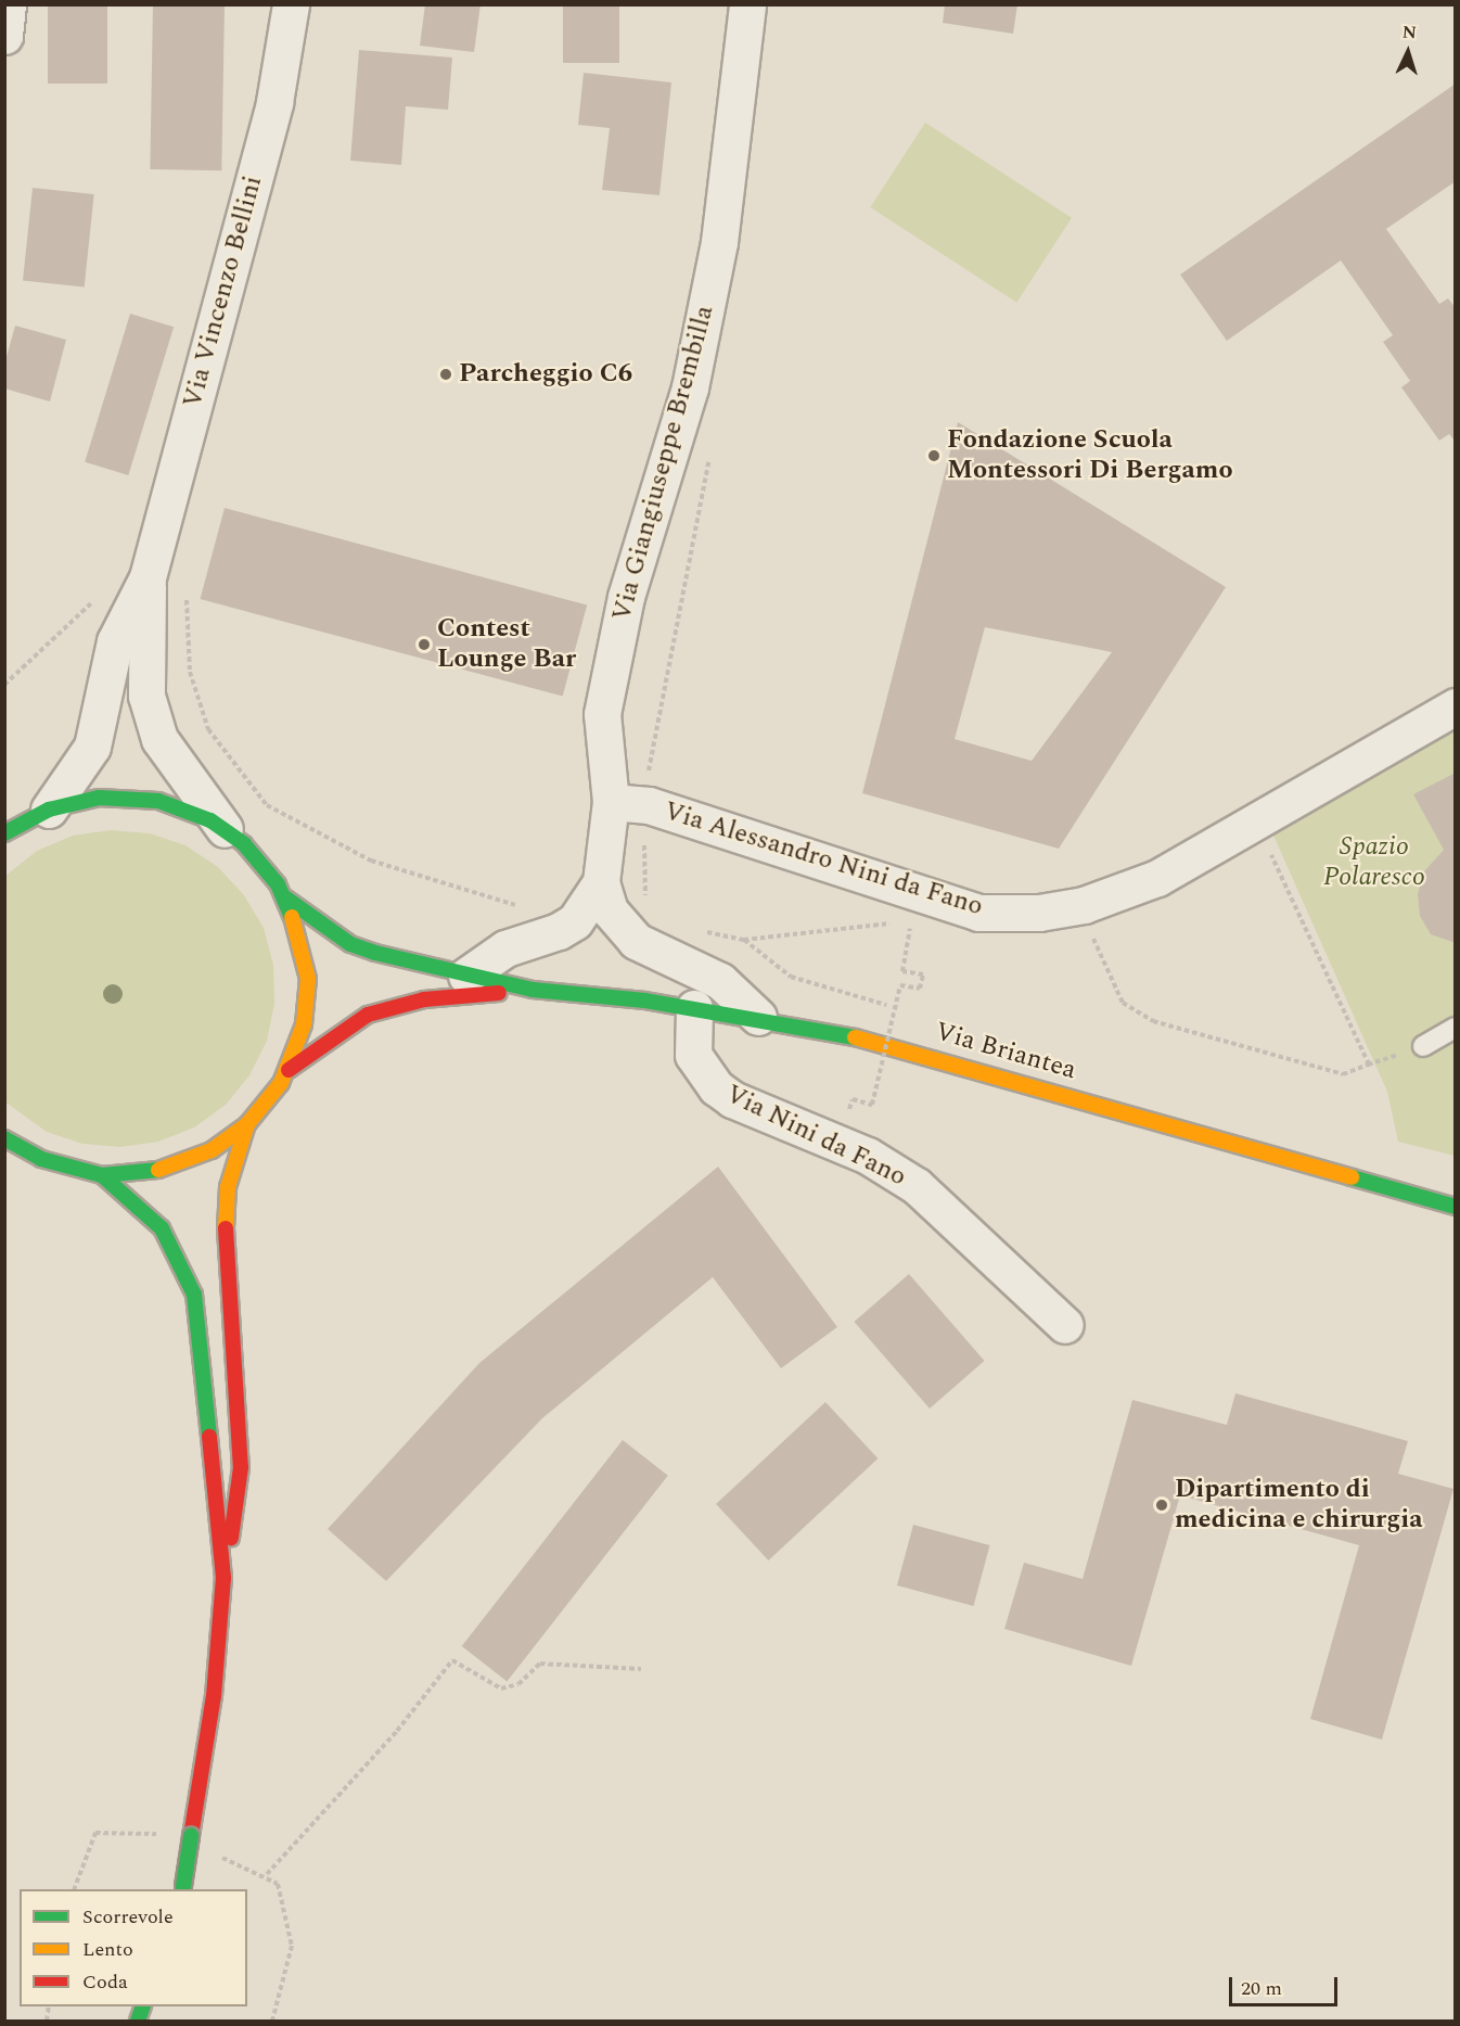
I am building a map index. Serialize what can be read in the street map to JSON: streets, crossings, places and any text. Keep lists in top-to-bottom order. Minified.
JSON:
{"streets":{"main road":["Via Briantea"],"street":["Via Vincenzo Bellini","Via Giangiuseppe Brembilla","Via Alessandro Nini da Fano","Via Nini da Fano"]},"crossings":[["Via Giangiuseppe Brembilla","Via Alessandro Nini da Fano"],["Via Giangiuseppe Brembilla","Via Briantea"],["Via Briantea","Via Nini da Fano"]],"parks":["Spazio Polaresco"],"places":["Parcheggio C6","Fondazione Scuola Montessori Di Bergamo","Contest Lounge Bar","Dipartimento di medicina e chirurgia"],"legend":["Scorrevole","Lento","Coda"],"scale_bar":"20 m","north":"top"}
